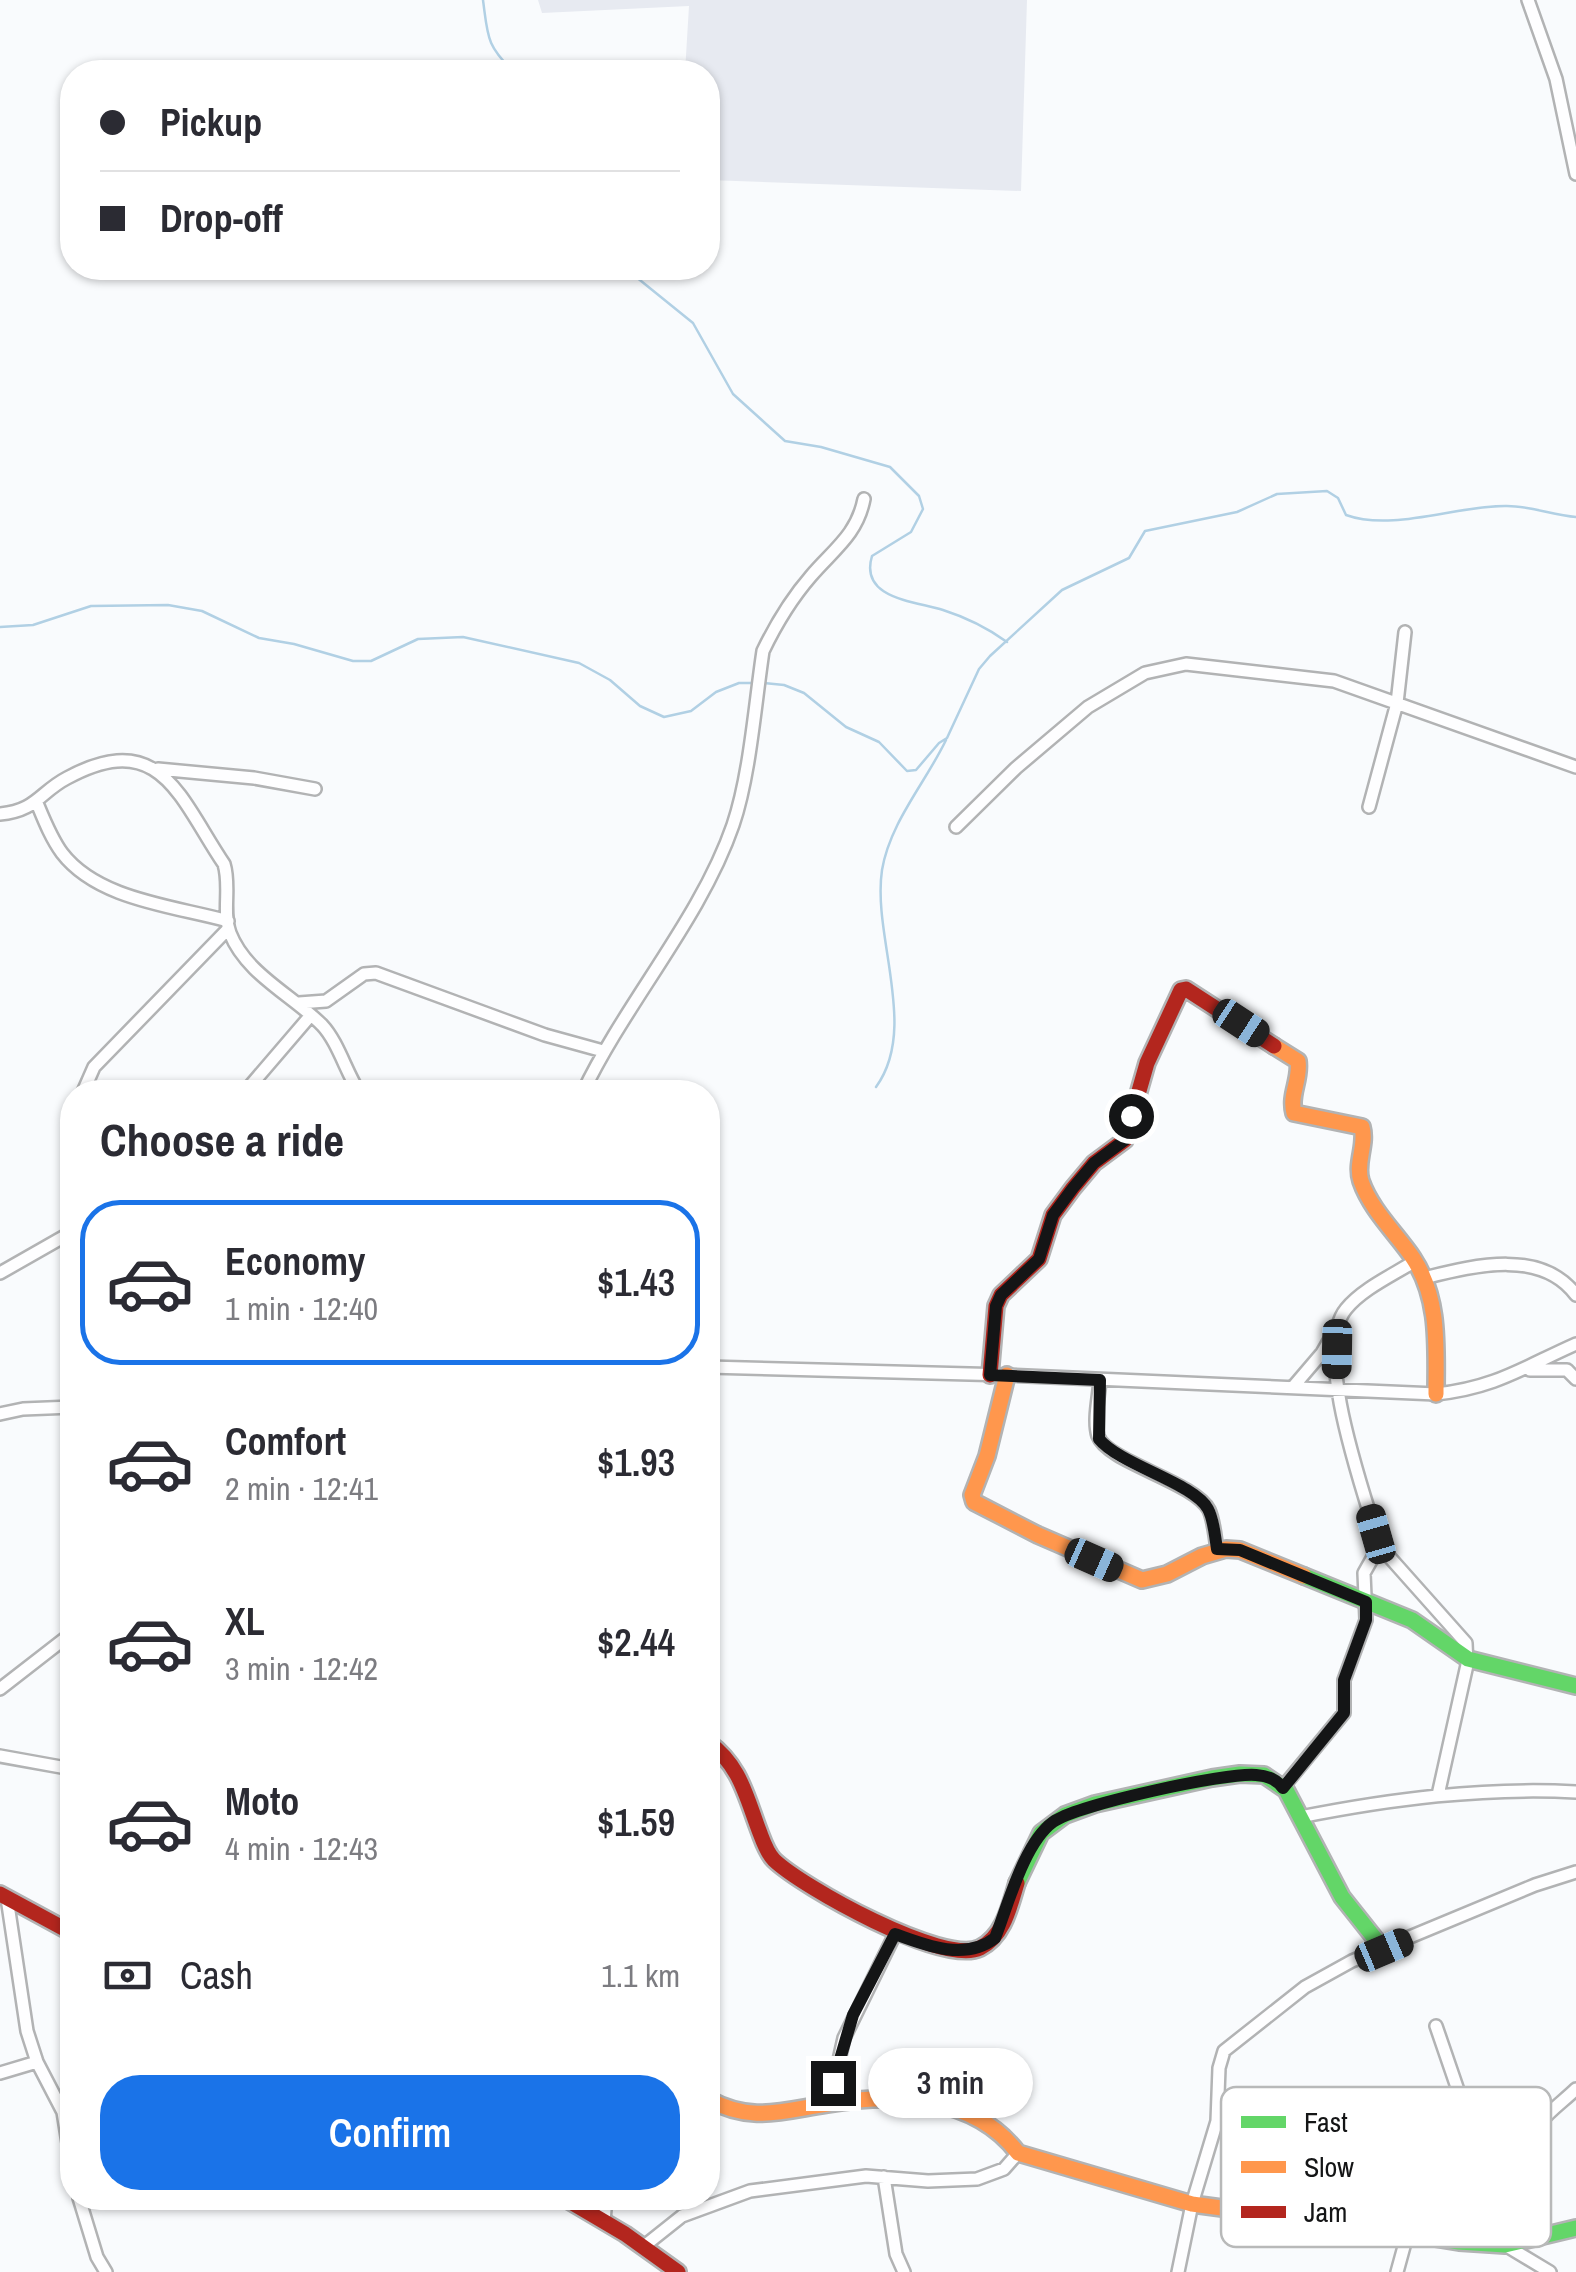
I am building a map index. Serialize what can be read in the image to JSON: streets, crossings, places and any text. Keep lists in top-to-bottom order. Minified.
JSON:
{"legend":["Fast","Slow","Jam"],"page":{"banner":["Pickup","Drop-off"],"heading":"Choose a ride","list":[{"name":"Economy","note":"1 min · 12:40","value":"$1.43"},{"name":"Comfort","note":"2 min · 12:41","value":"$1.93"},{"name":"XL","note":"3 min · 12:42","value":"$2.44"},{"name":"Moto","note":"4 min · 12:43","value":"$1.59"}],"pay":["Cash","1.1 km"],"bubble":"3 min","buttons":"Confirm"}}
